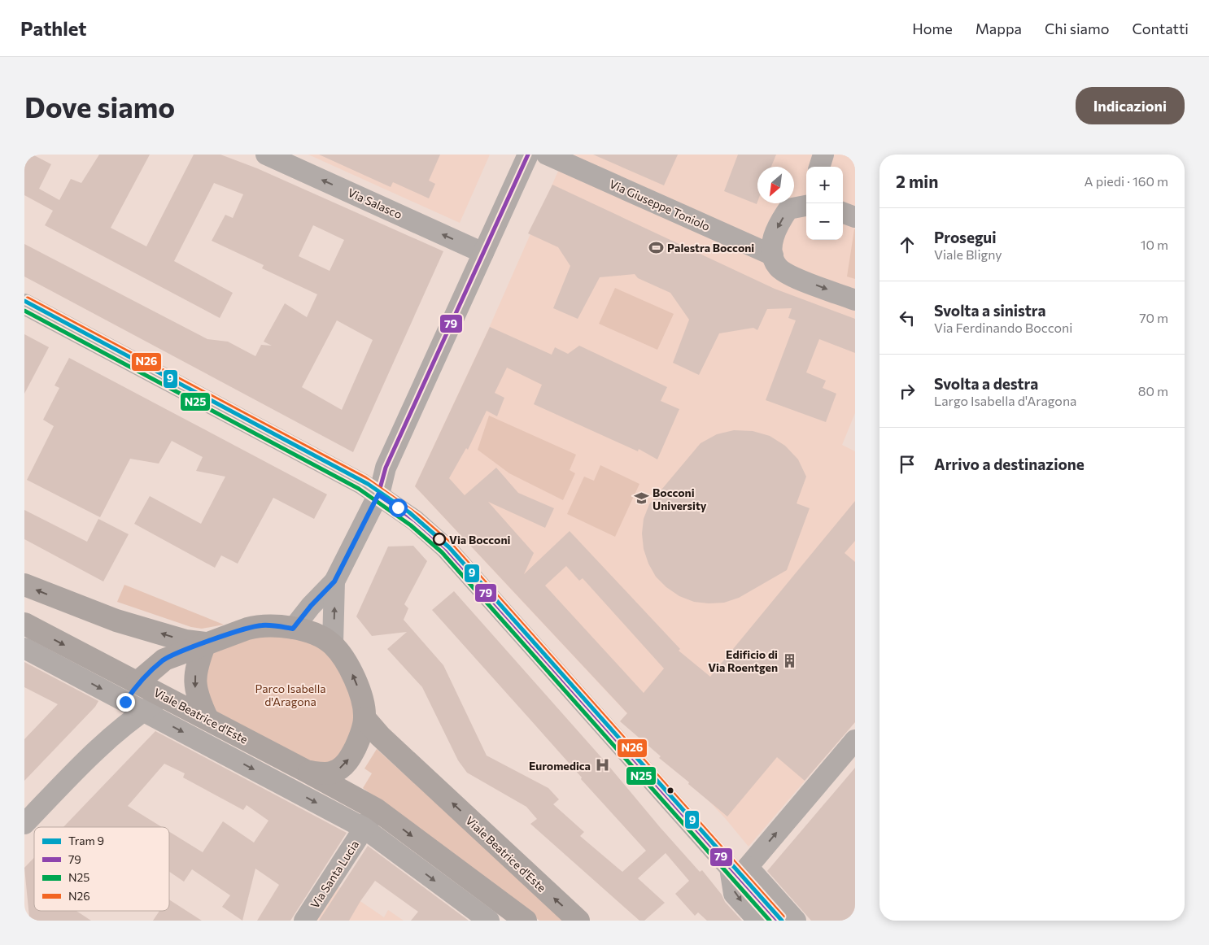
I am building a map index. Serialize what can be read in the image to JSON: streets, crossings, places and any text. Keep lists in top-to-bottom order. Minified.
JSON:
{"streets":{"main road":["Viale Beatrice d'Este"],"street":["Via Salasco","Via Giuseppe Toniolo","Via Santa Lucia"]},"crossings":[["Viale Beatrice d'Este","Via Santa Lucia"]],"one_way":["Via Salasco"],"parks":["Parco Isabella d'Aragona"],"places":{"sports":["Palestra Bocconi"],"school or university":["Bocconi University"],"other":["Via Bocconi"],"building":["Edificio di Via Roentgen"],"hospital":["Euromedica"]},"lines":["transit line 79","transit line N26","tram line 9","transit line N25"],"legend":["Tram 9","79","N25","N26"],"north":"bottom left","page":{"header":"Pathlet","nav":["Home","Mappa","Chi siamo","Contatti"],"buttons":"Indicazioni","title":"Dove siamo","heading":["2 min","A piedi · 160 m"],"map_buttons":["+","−"],"list":[["Prosegui","Viale Bligny","10 m"],["Svolta a sinistra","Via Ferdinando Bocconi","70 m"],["Svolta a destra","Largo Isabella d'Aragona","80 m"],"Arrivo a destinazione"]}}
